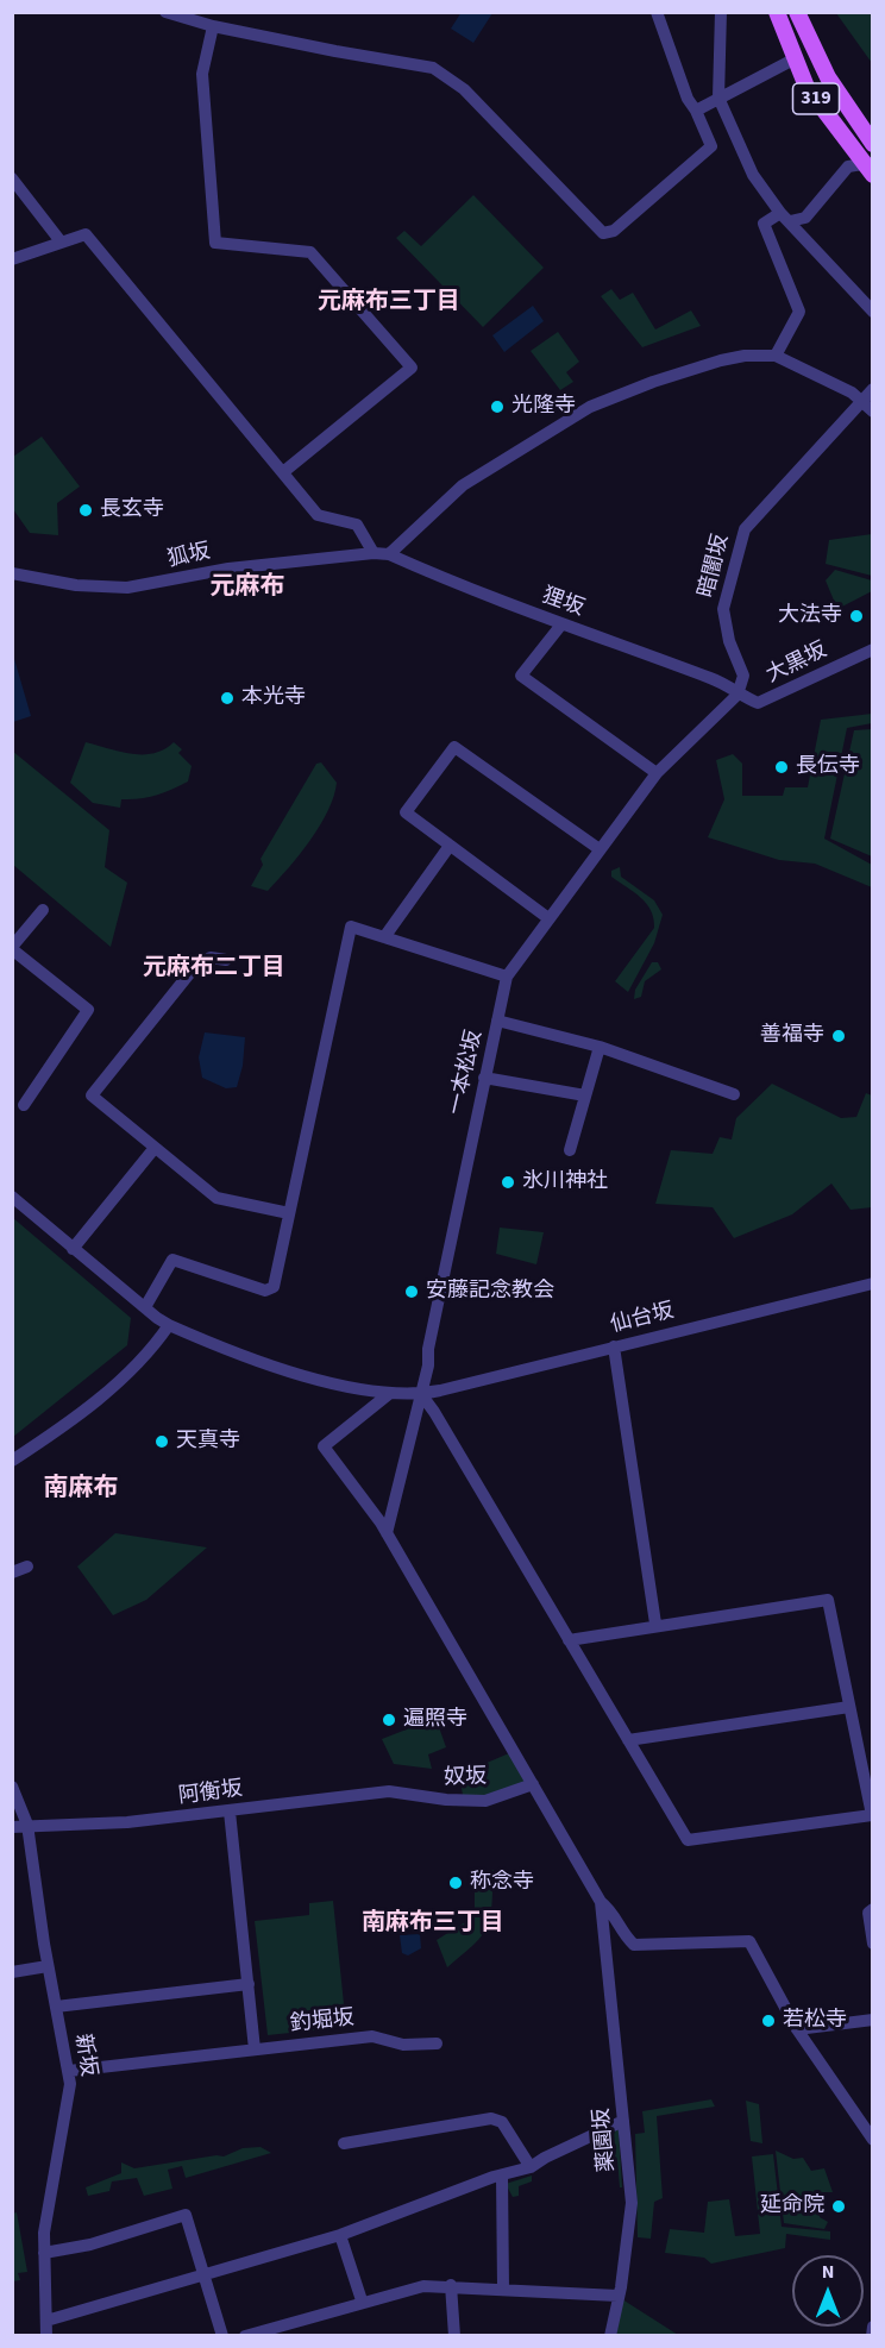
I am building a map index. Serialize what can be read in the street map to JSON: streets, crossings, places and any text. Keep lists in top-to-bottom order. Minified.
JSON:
{"streets":{"main road":["319"],"street":["狐坂","暗闇坂","狸坂","大黒坂","一本松坂","仙台坂","奴坂","阿衡坂","釣堀坂","新坂","薬園坂"]},"crossings":[["狐坂","狸坂"],["暗闇坂","狸坂"],["暗闇坂","大黒坂"],["暗闇坂","一本松坂"],["狸坂","大黒坂"],["狸坂","一本松坂"],["大黒坂","一本松坂"],["一本松坂","仙台坂"],["奴坂","阿衡坂"],["阿衡坂","新坂"],["釣堀坂","新坂"]],"districts":["元麻布三丁目","元麻布","元麻布二丁目","南麻布","南麻布三丁目"],"places":["光隆寺","長玄寺","大法寺","本光寺","長伝寺","善福寺","氷川神社","安藤記念教会","天真寺","遍照寺","称念寺","若松寺","延命院"],"north":"top"}
